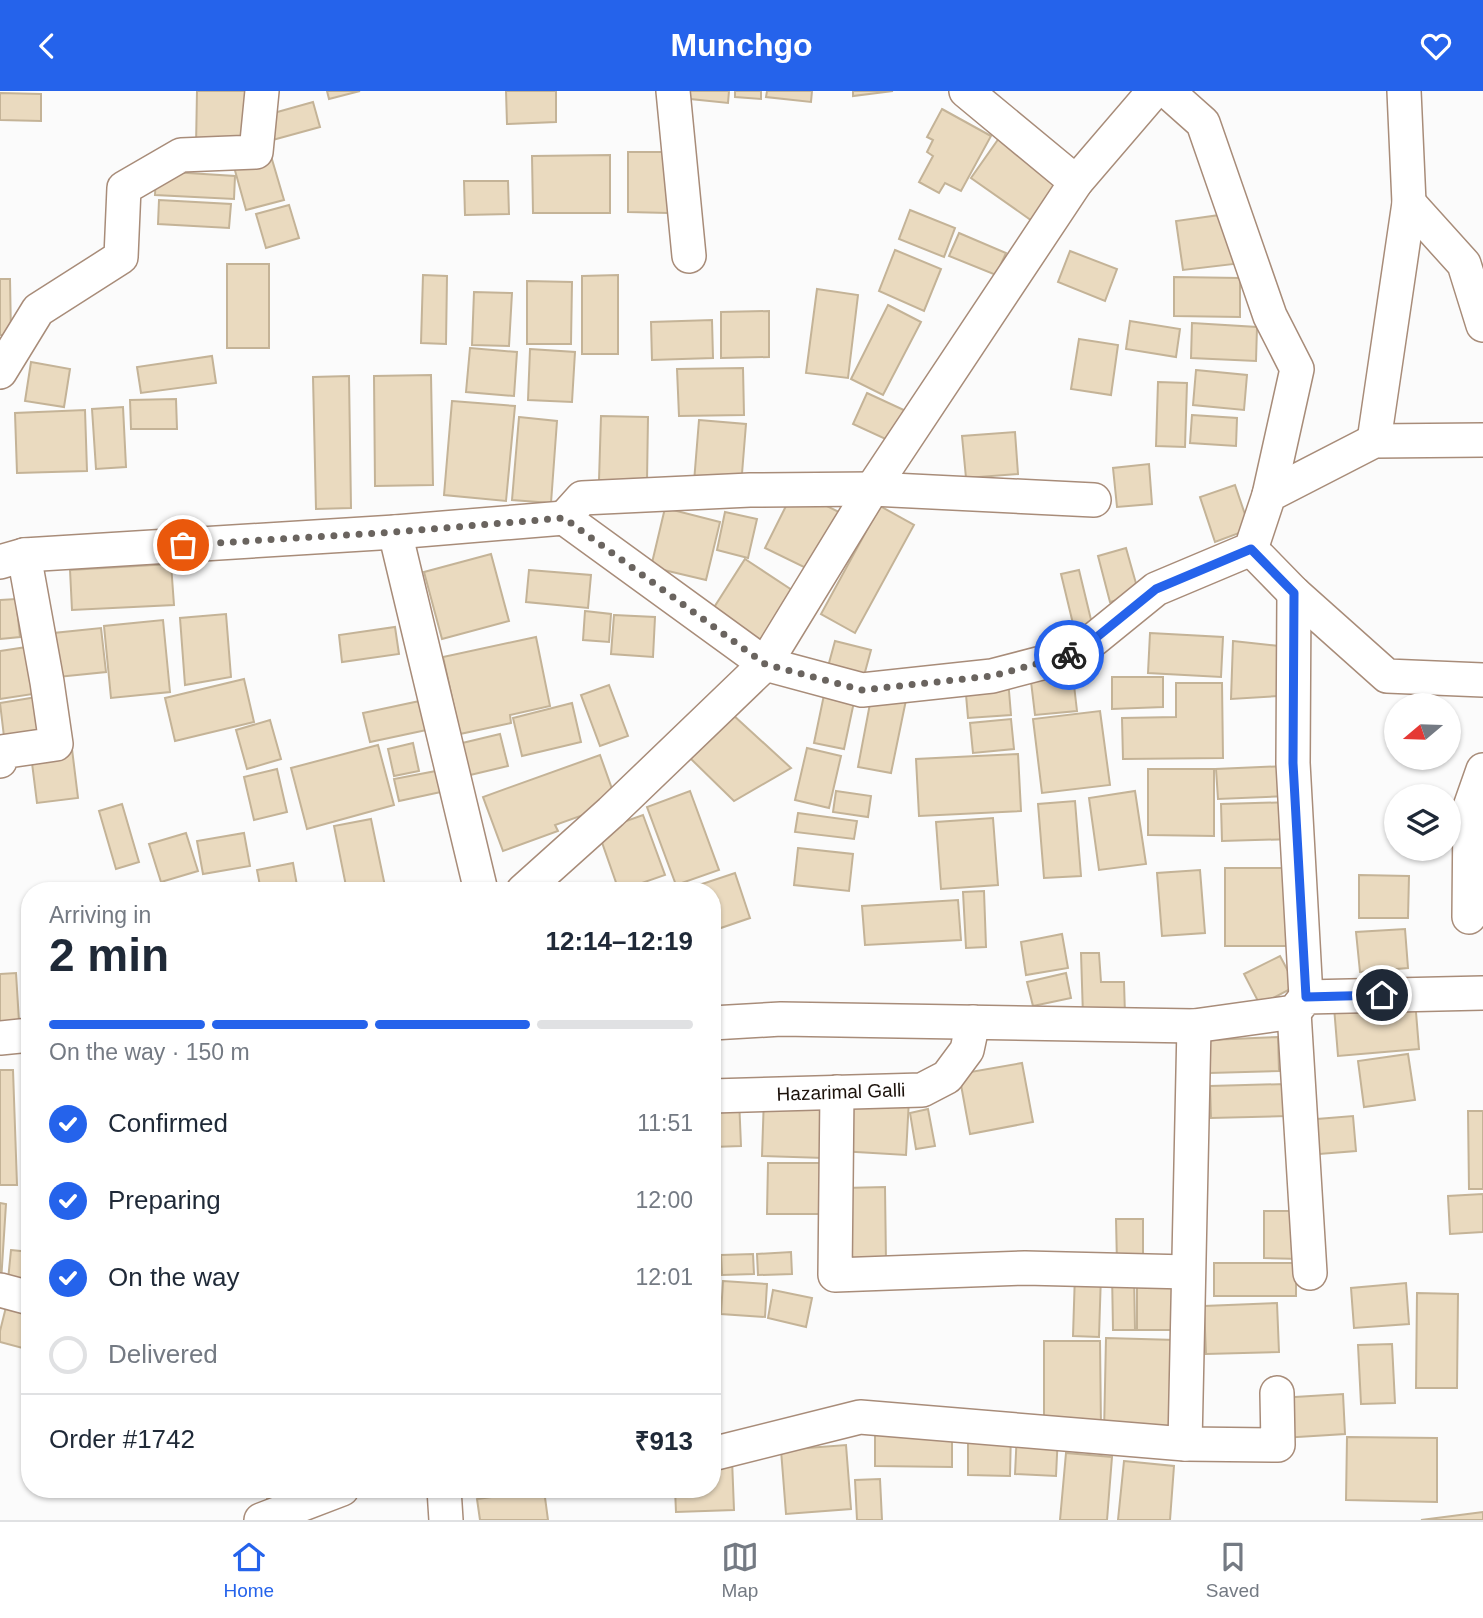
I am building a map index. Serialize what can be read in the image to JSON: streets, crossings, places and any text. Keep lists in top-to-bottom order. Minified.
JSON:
{"streets":{"street":["Hazarimal Galli"]},"north":"left","page":{"header":"Munchgo","heading":["2 min","Arriving in","12:14–12:19"],"panel":["Order #1742","₹913"],"bar":"On the way · 150 m","list":[["Confirmed","11:51"],["Preparing","12:00"],["On the way","12:01"],"Delivered"],"tabs":["Home","Map","Saved"]}}
